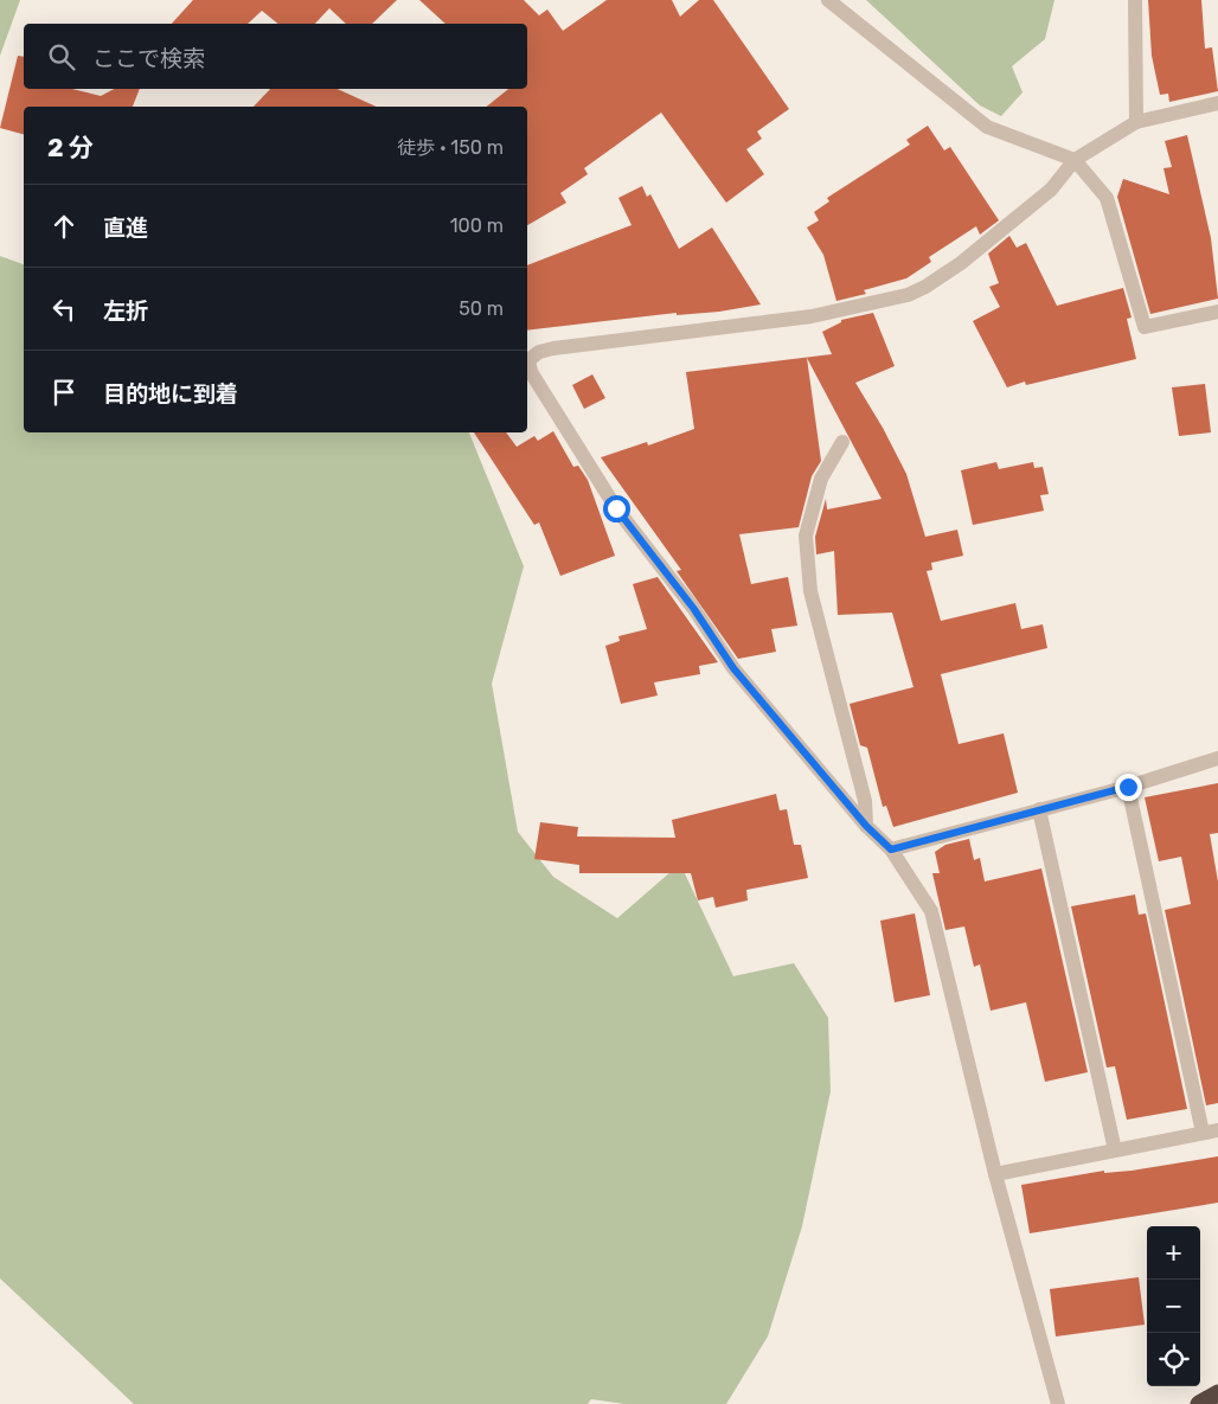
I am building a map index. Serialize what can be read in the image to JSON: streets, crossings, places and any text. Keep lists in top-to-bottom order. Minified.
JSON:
{"page":{"search":"ここで検索","heading":["2 分","徒歩 · 150 m"],"list":[["直進","100 m"],["左折","50 m"],"目的地に到着"],"map_buttons":["+","−"]}}
